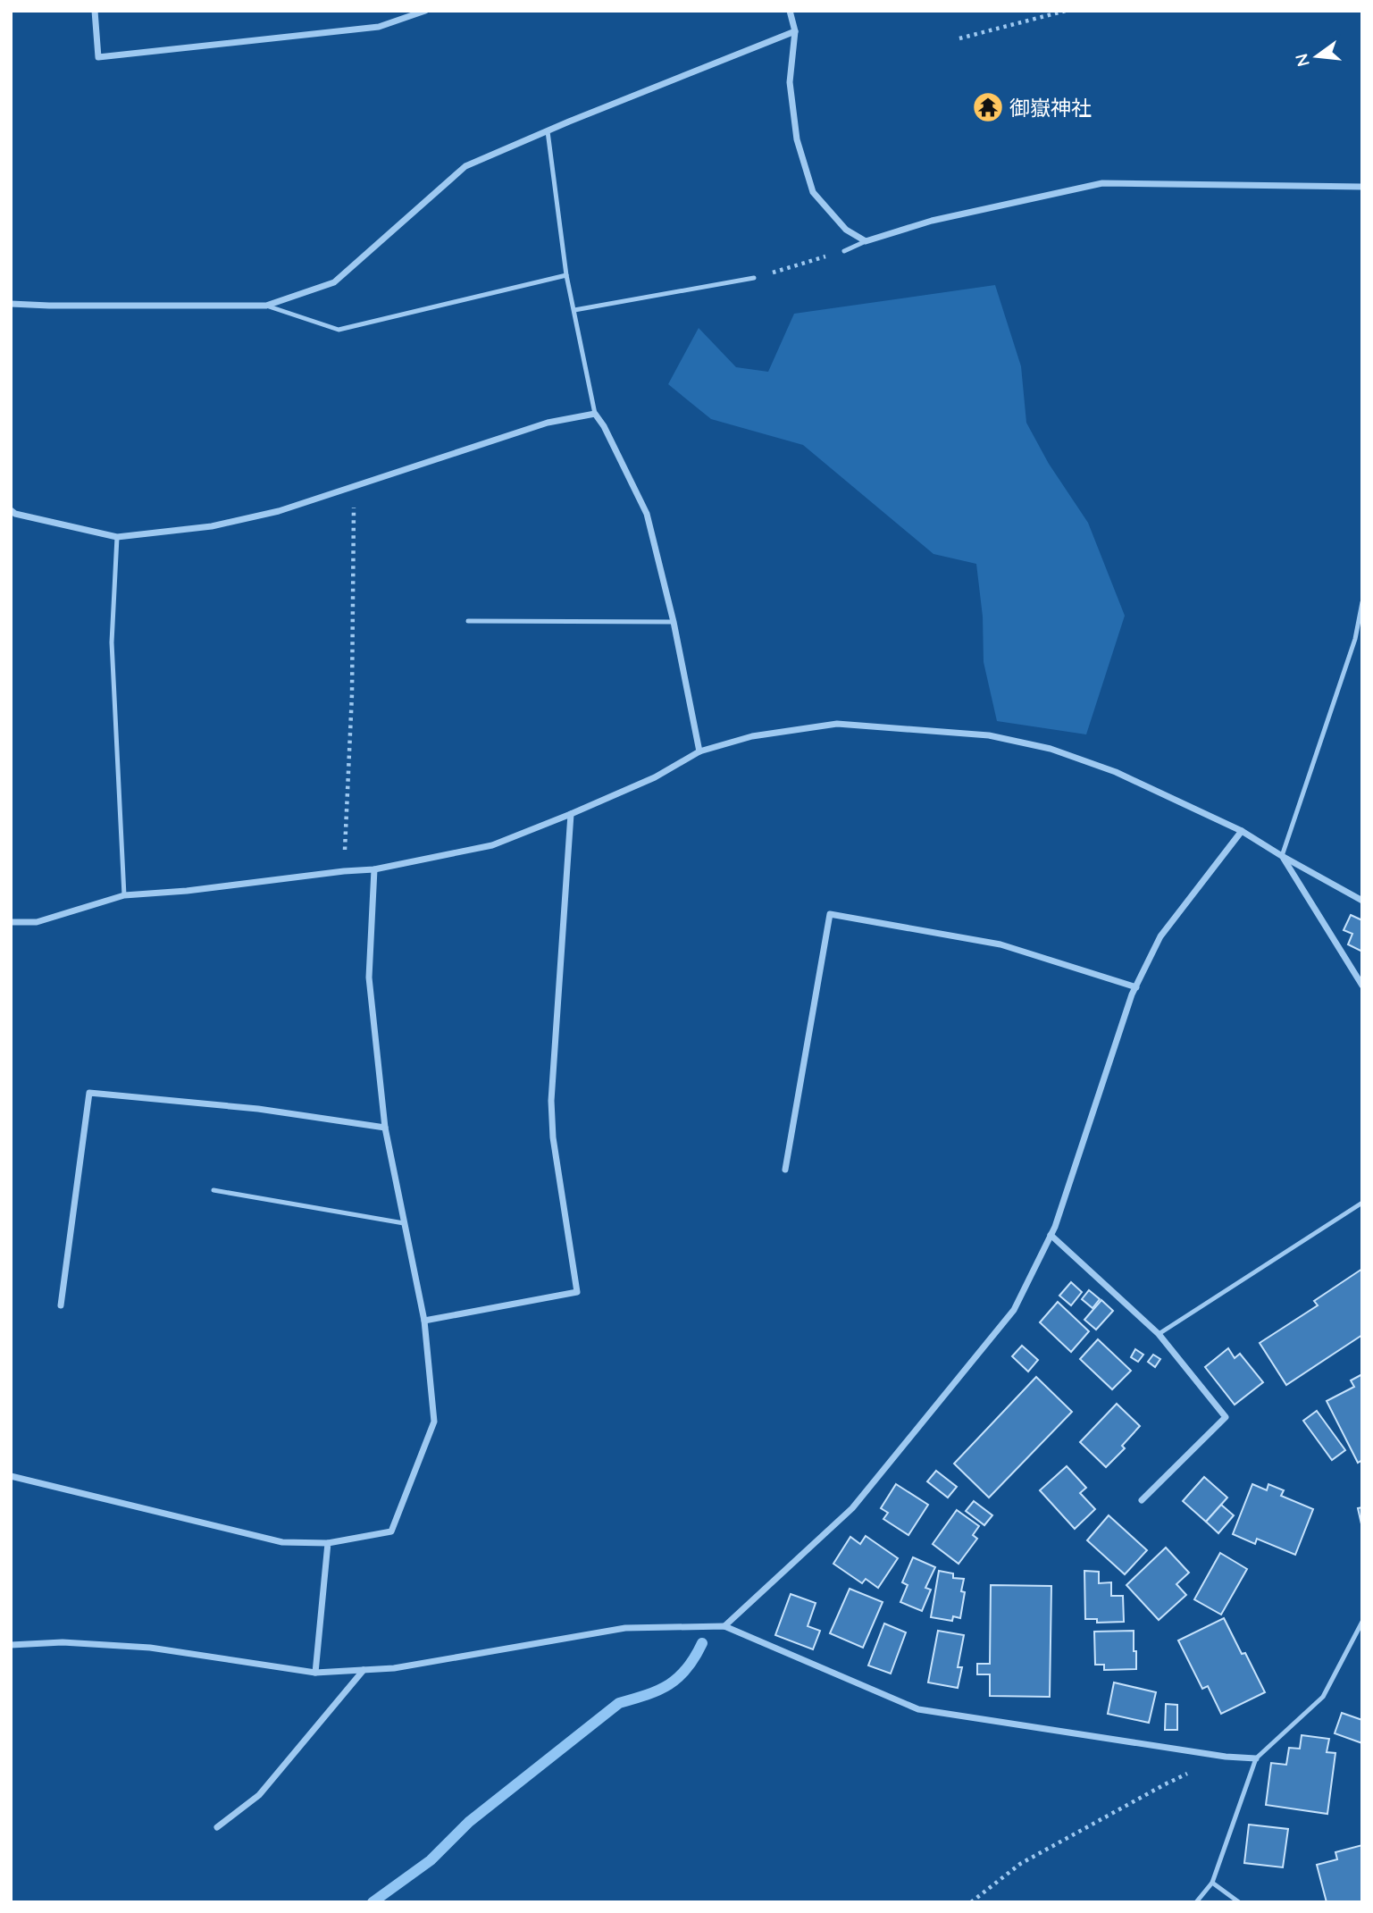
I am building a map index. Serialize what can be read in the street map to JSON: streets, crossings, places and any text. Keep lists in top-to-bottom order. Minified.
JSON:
{"places":{"temple":["御嶽神社"]},"north":"left"}
